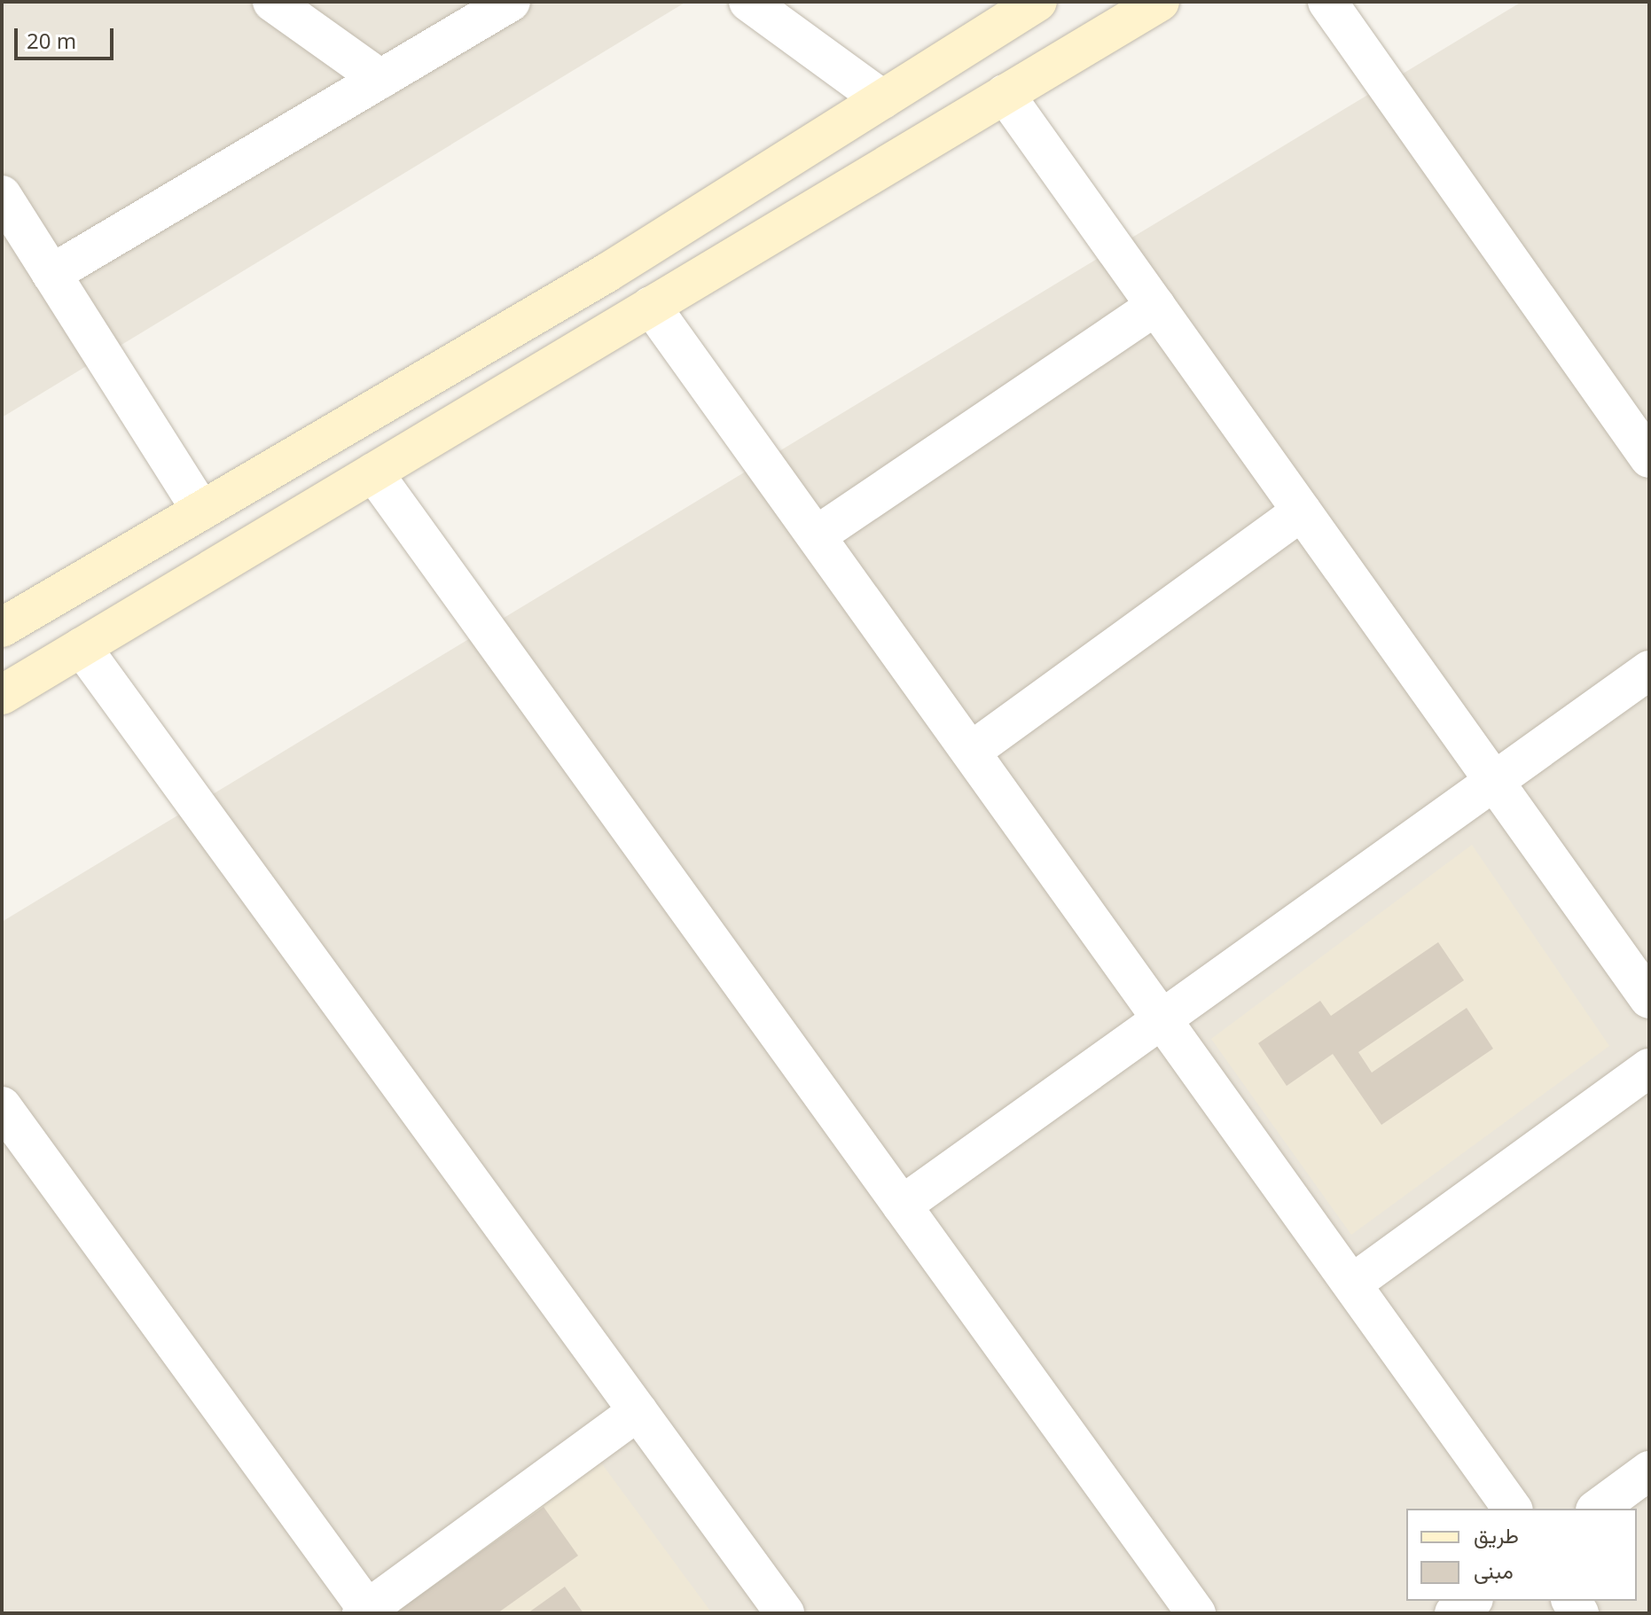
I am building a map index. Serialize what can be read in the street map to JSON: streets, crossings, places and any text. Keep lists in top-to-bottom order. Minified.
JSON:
{"legend":["طريق","مبنى"],"scale_bar":"20 m"}
